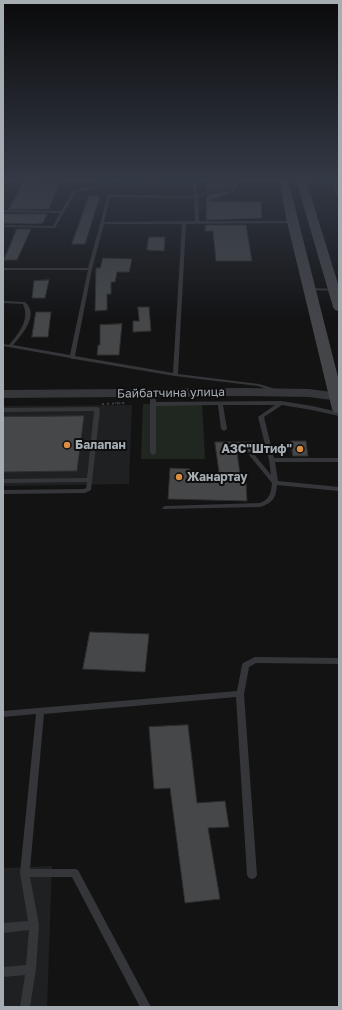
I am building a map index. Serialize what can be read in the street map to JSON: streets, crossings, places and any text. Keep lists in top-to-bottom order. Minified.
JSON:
{"streets":{"street":["Байбатчина улица"]},"places":["Балапан","АЗС\"Штиф\"","Жанартау"]}
